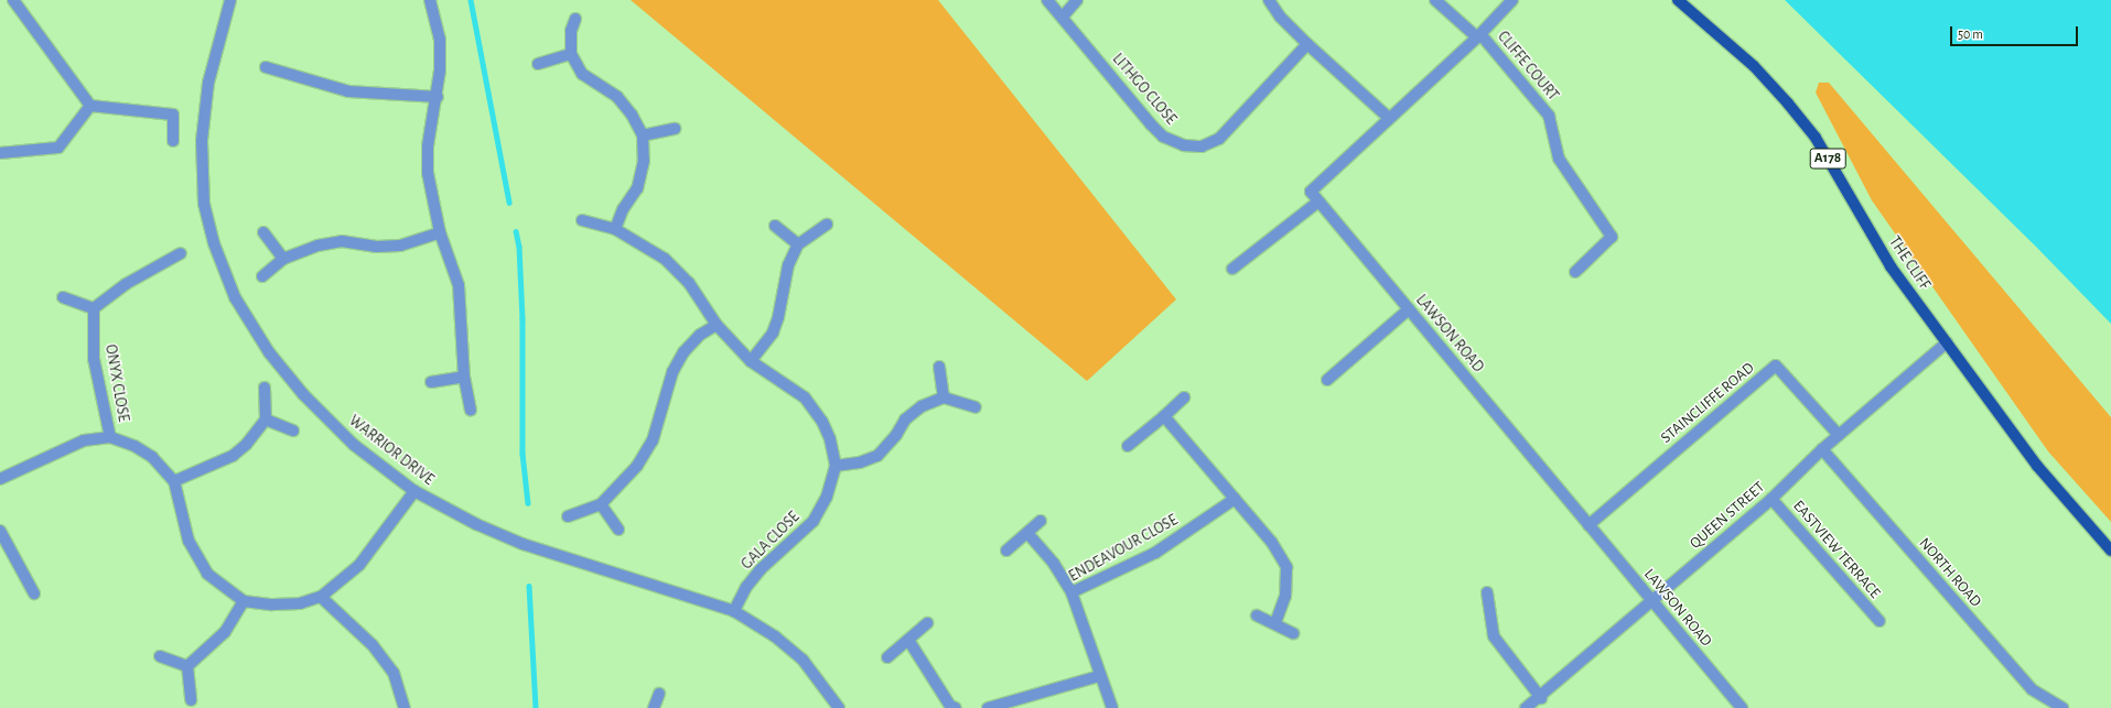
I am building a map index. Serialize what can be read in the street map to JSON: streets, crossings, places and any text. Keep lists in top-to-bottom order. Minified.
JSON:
{"streets":{"main road":["A178","THE CLIFF"],"street":["CLIFFE COURT","LITHGO CLOSE","LAWSON ROAD","ONYX CLOSE","STAINCLIFFE ROAD","WARRIOR DRIVE","QUEEN STREET","GALA CLOSE","ENDEAVOUR CLOSE","EASTVIEW TERRACE","NORTH ROAD"]},"crossings":[["THE CLIFF","QUEEN STREET"],["LAWSON ROAD","STAINCLIFFE ROAD"],["LAWSON ROAD","QUEEN STREET"],["STAINCLIFFE ROAD","QUEEN STREET"],["WARRIOR DRIVE","GALA CLOSE"],["QUEEN STREET","EASTVIEW TERRACE"],["QUEEN STREET","NORTH ROAD"]],"scale_bar":"50 m"}
